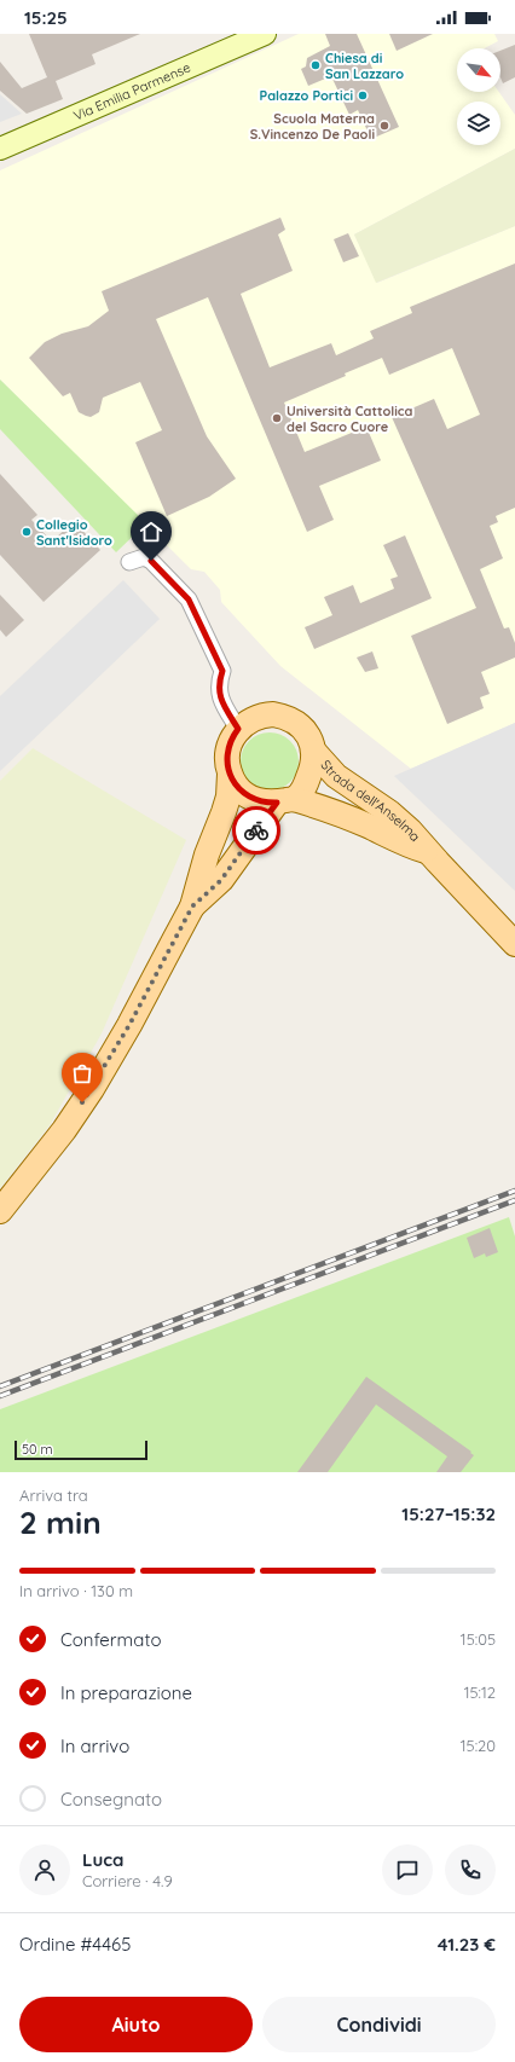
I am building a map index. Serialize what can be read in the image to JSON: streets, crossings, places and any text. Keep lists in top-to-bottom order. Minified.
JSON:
{"streets":{"main road":["Via Emilia Parmense","Strada dell'Anselma"]},"places":["Chiesa di San Lazzaro","Palazzo Portici","Scuola Materna S.Vincenzo De Paoli","Università Cattolica del Sacro Cuore","Collegio Sant'Isidoro"],"scale_bar":"50 m","north":"bottom right","page":{"status":"15:25","scale":"50 m","heading":["2 min","Arriva tra","15:27–15:32"],"panel":["Luca","Corriere · 4.9","Ordine #4465","41.23 €"],"bar":"In arrivo · 130 m","list":[["Confermato","15:05"],["In preparazione","15:12"],["In arrivo","15:20"],"Consegnato"],"buttons":["Aiuto","Condividi"]}}
